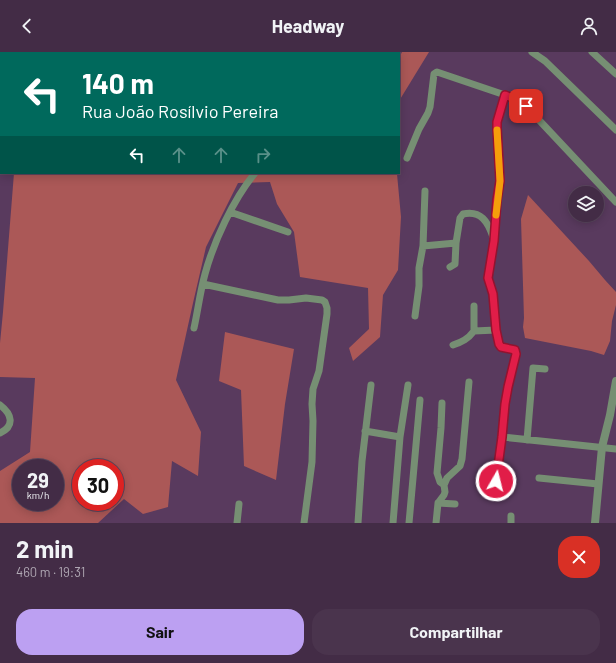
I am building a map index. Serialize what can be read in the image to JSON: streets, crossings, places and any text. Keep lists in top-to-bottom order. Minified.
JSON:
{"page":{"header":"Headway","turn":["140 m","Rua João Rosílvio Pereira"],"speed":"29 km/h","limit":"30","heading":["2 min","460 m · 19:31"],"buttons":["Sair","Compartilhar"]}}
